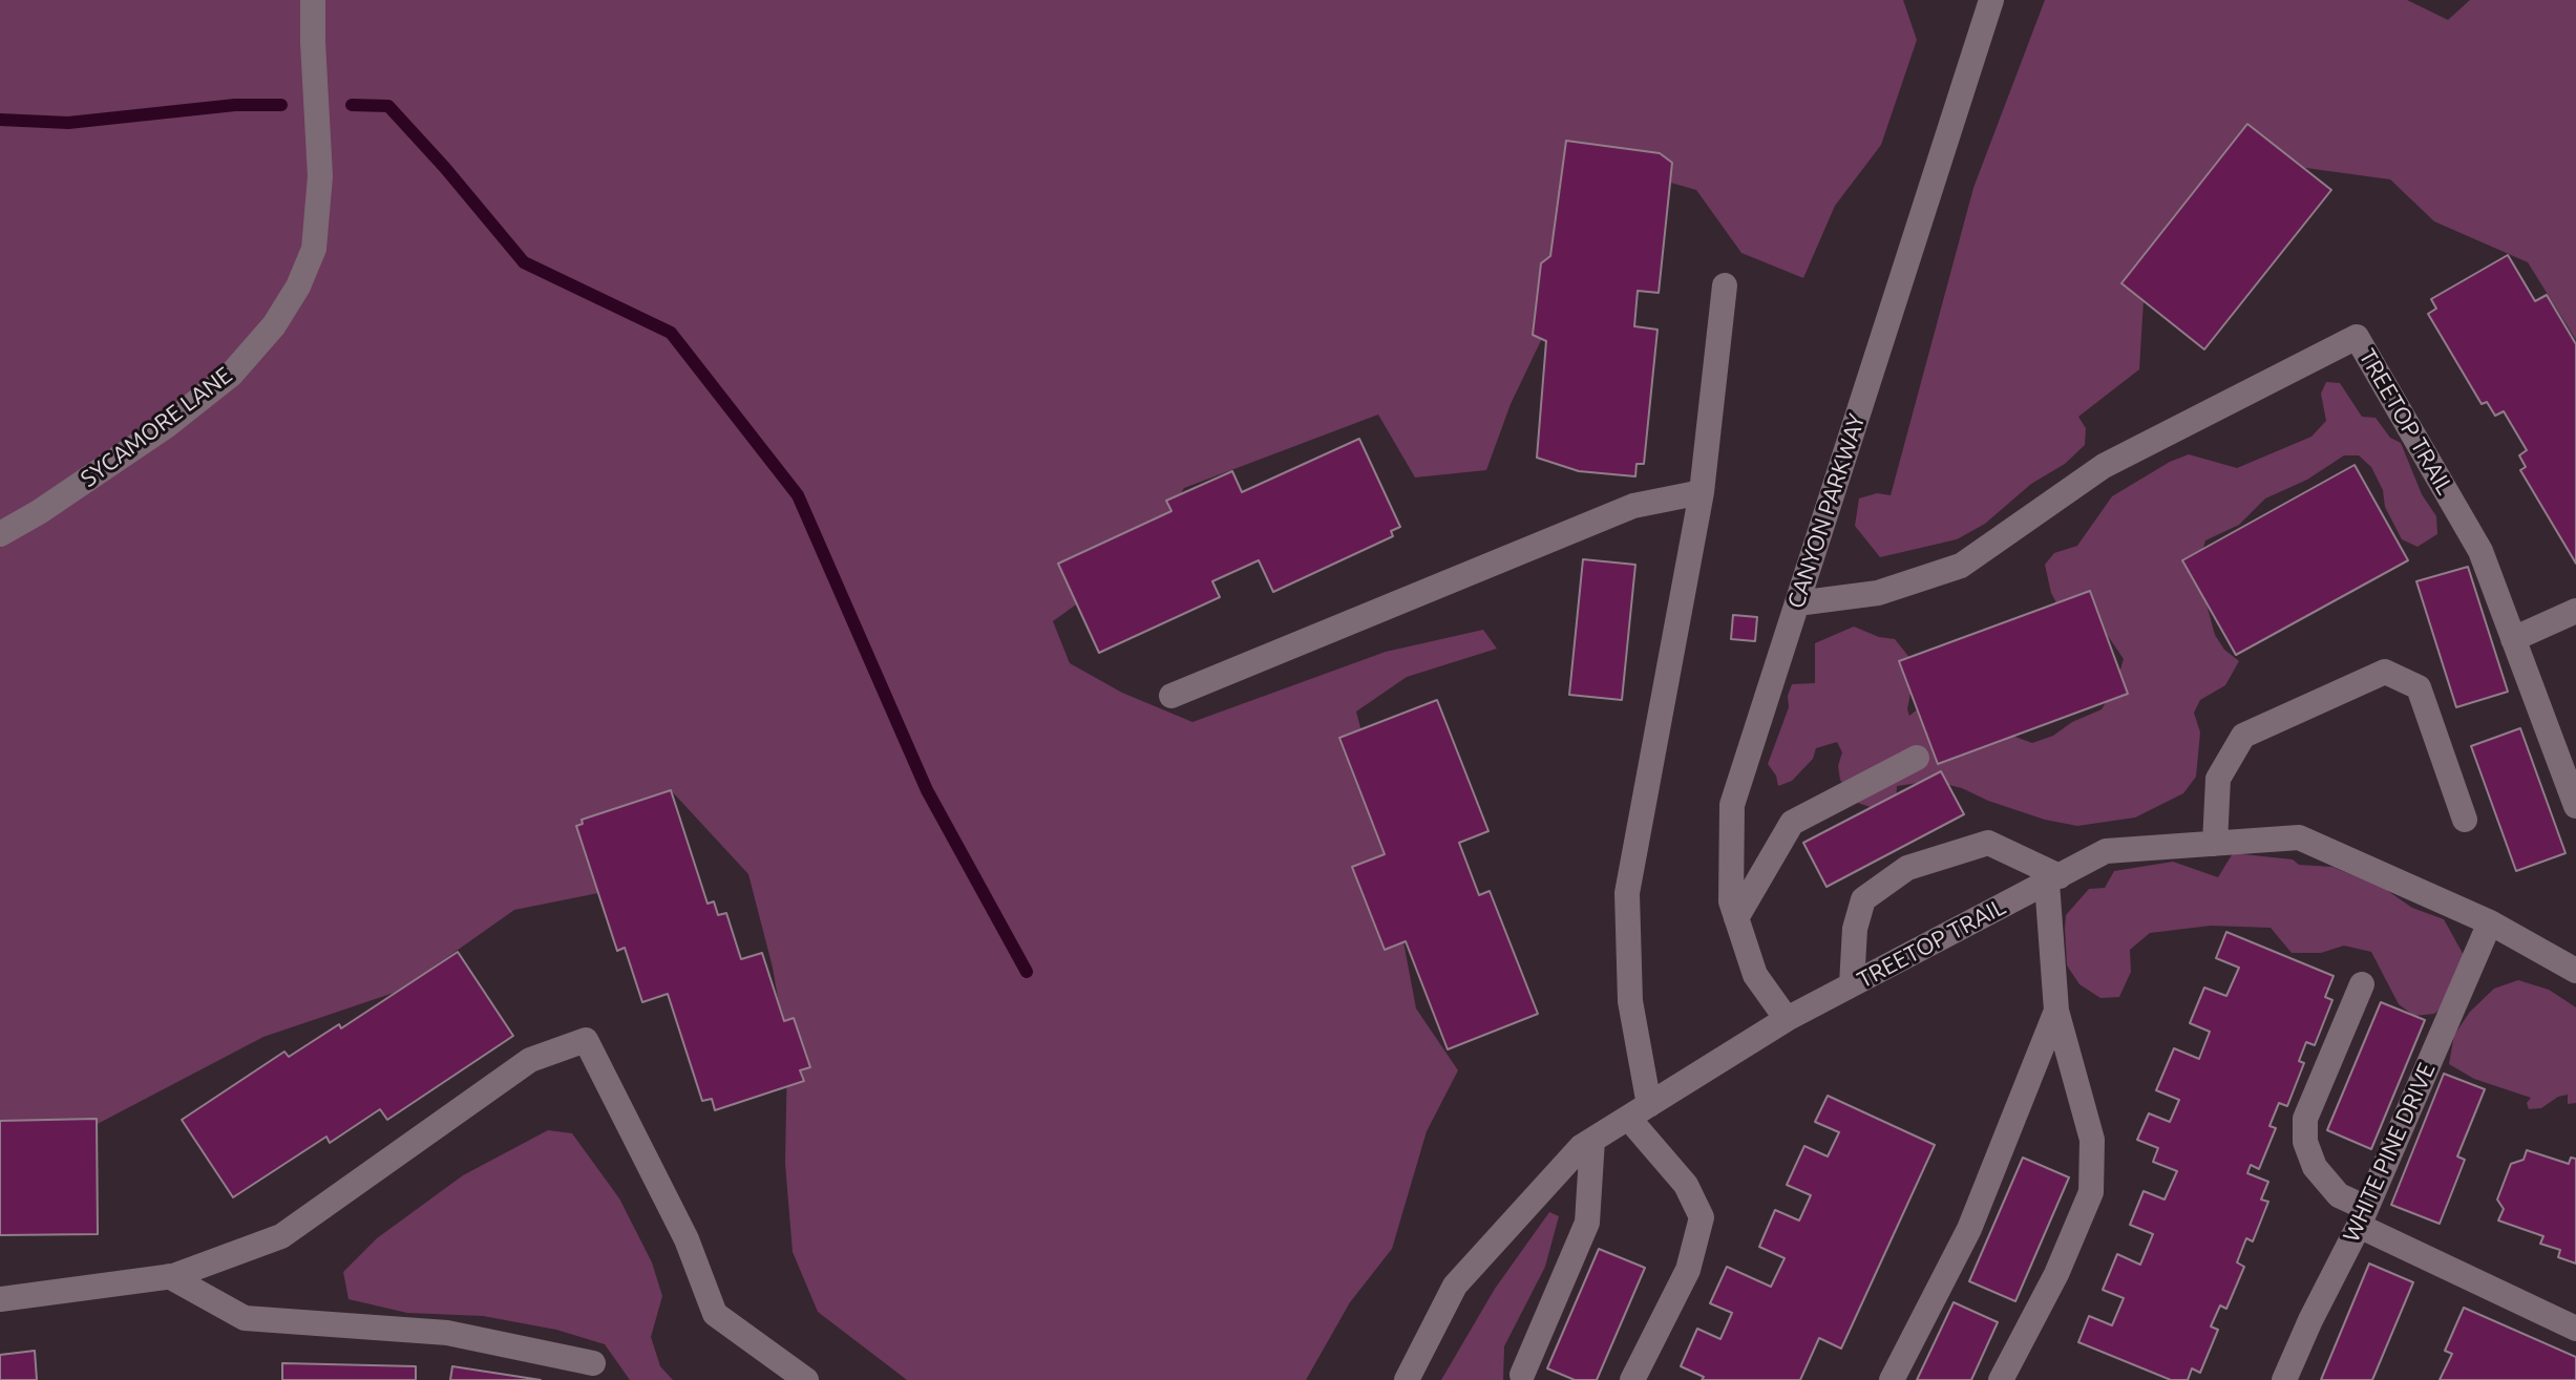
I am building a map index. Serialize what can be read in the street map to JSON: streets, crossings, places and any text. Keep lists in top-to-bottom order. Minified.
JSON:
{"streets":{"street":["TREETOP TRAIL","SYCAMORE LANE","CANYON PARKWAY","WHITE PINE DRIVE"]},"crossings":[["TREETOP TRAIL","CANYON PARKWAY"],["TREETOP TRAIL","WHITE PINE DRIVE"]]}
